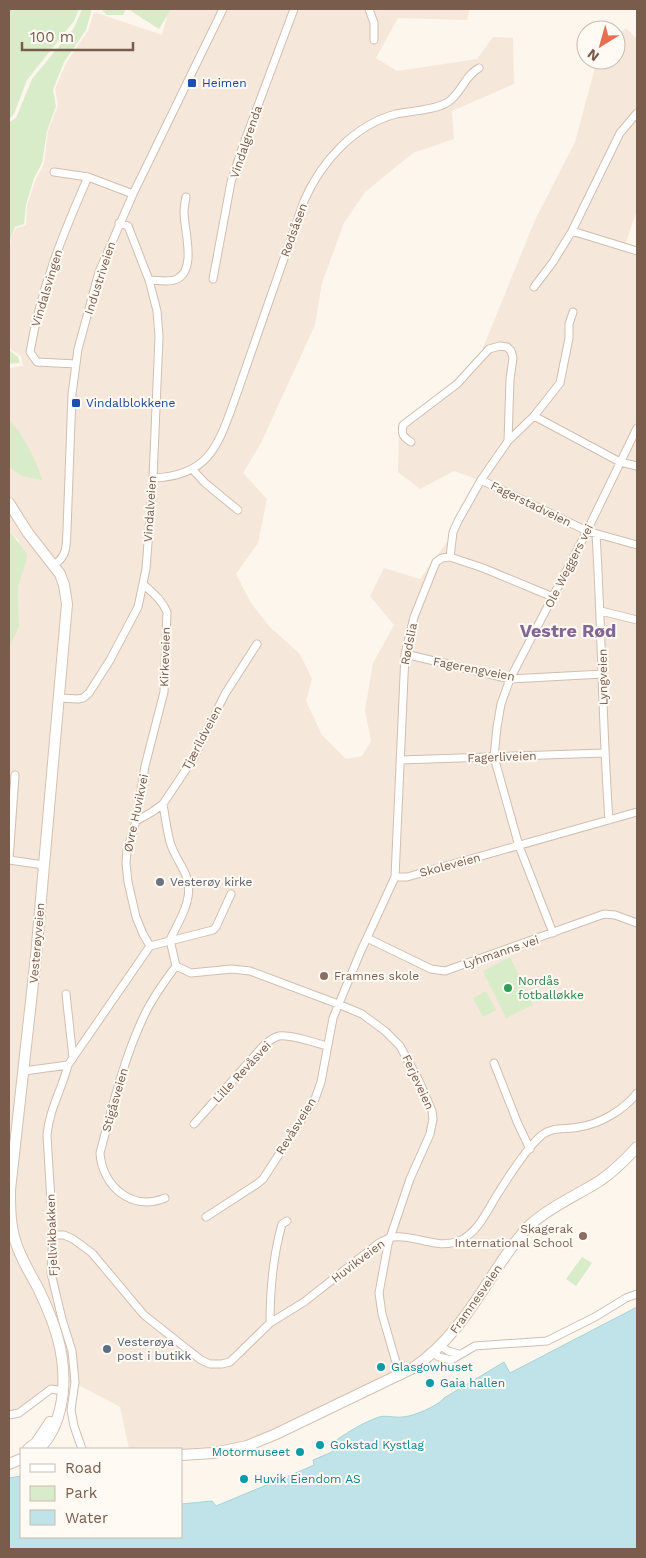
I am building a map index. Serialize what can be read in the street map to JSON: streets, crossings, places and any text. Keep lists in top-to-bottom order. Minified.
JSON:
{"streets":{"main road":["Vesterøyveien","Framnesveien"],"street":["Vindalgrenda","Rødsåsen","Industriveien","Vindalsvingen","Fagerstadveien","Vindalveien","Ole Weggers vei","Rødslia","Kirkeveien","Fagerengveien","Lyngveien","Tjærildveien","Fagerliveien","Øvre Huvikvei","Skoleveien","Lyhmanns vei","Lille Revåsvei","Ferjeveien","Stigåsveien","Revåsveien","Fjellvikbakken","Huvikveien"]},"crossings":[["Industriveien","Vindalsvingen"],["Industriveien","Vindalveien"],["Industriveien","Vesterøyveien"],["Fagerstadveien","Ole Weggers vei"],["Fagerstadveien","Lyngveien"],["Vindalveien","Kirkeveien"],["Vindalveien","Vesterøyveien"],["Ole Weggers vei","Fagerengveien"],["Ole Weggers vei","Fagerliveien"],["Ole Weggers vei","Skoleveien"],["Ole Weggers vei","Lyhmanns vei"],["Rødslia","Fagerengveien"],["Rødslia","Fagerliveien"],["Rødslia","Skoleveien"],["Kirkeveien","Øvre Huvikvei"],["Fagerengveien","Lyngveien"],["Lyngveien","Fagerliveien"],["Lyngveien","Skoleveien"],["Tjærildveien","Øvre Huvikvei"],["Lille Revåsvei","Revåsveien"],["Ferjeveien","Stigåsveien"],["Ferjeveien","Revåsveien"],["Ferjeveien","Huvikveien"],["Ferjeveien","Framnesveien"],["Fjellvikbakken","Huvikveien"]],"districts":["Vestre Rød"],"places":{"transit":["Heimen","Vindalblokkene"],"other":["Vesterøy kirke","Framnes skole","Nordås fotballøkke","Skagerak International School","Vesterøya post i butikk","Glasgowhuset","Gaia hallen","Gokstad Kystlag","Motormuseet","Huvik Eiendom AS"]},"legend":["Road","Park","Water"],"scale_bar":"100 m","north":"bottom left"}
